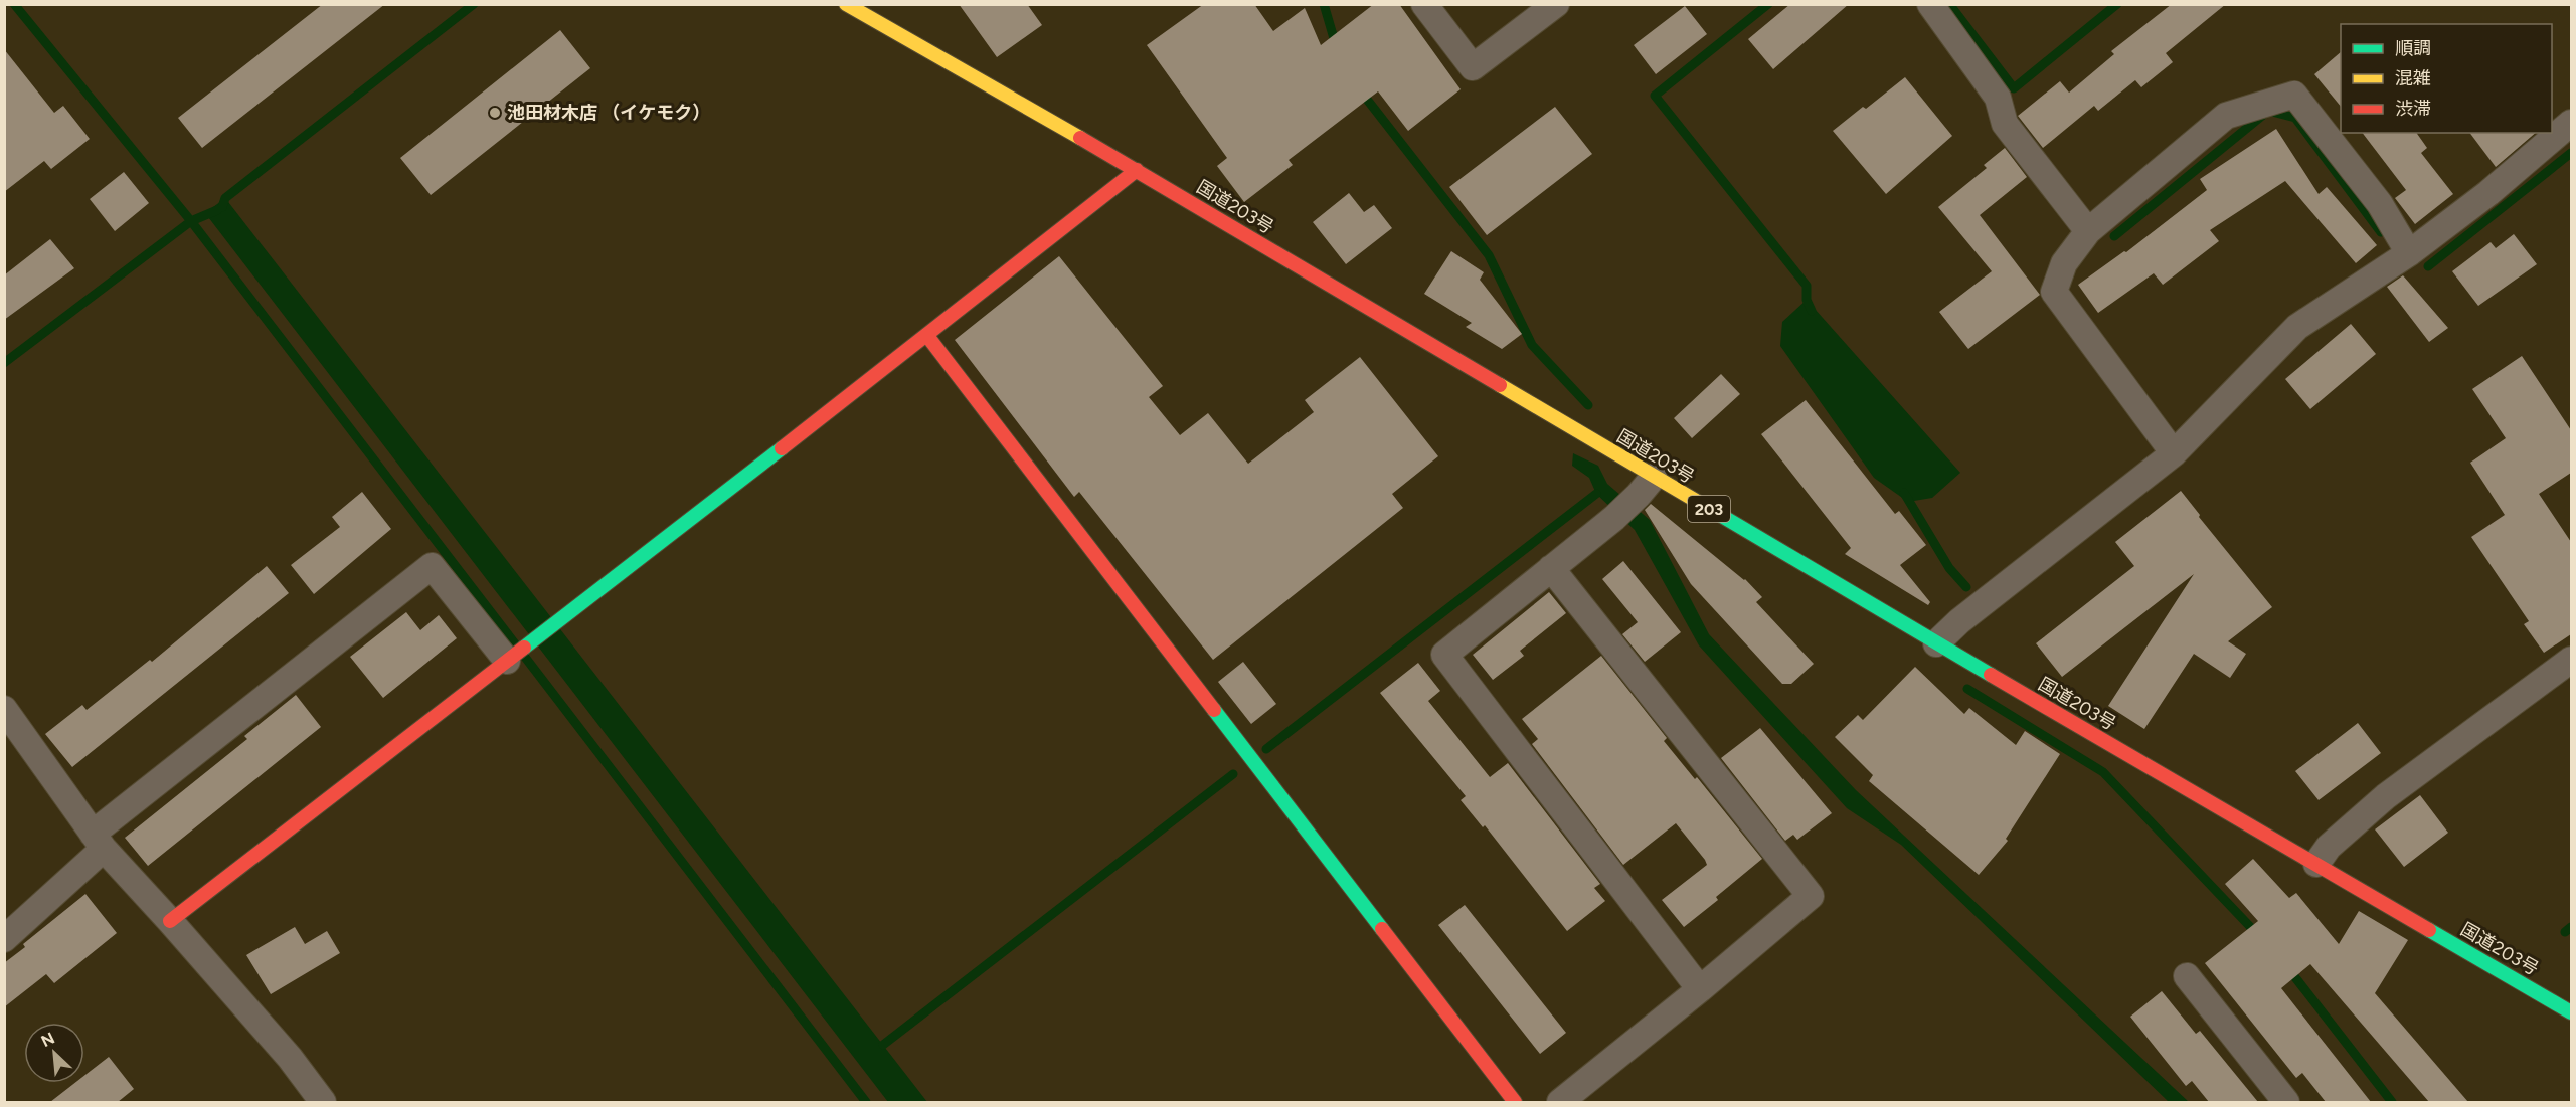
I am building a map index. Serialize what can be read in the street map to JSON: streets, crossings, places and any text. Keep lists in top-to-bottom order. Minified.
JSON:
{"streets":{"main road":["国道203号","203"]},"places":["池田材木店 （イケモク）"],"legend":["順調","混雑","渋滞"],"north":"top left"}
